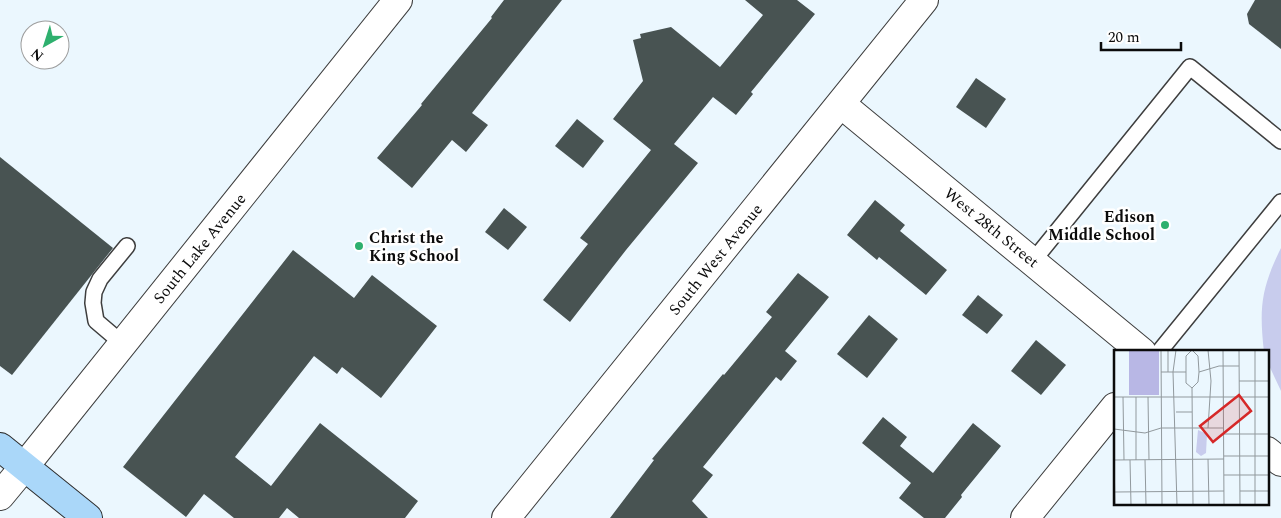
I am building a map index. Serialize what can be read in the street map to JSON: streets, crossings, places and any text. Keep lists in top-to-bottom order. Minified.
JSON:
{"streets":{"street":["West 28th Street","South Lake Avenue","South West Avenue"]},"crossings":[["West 28th Street","South West Avenue"]],"places":["Edison Middle School","Christ the King School"],"scale_bar":"20 m","north":"bottom left"}
